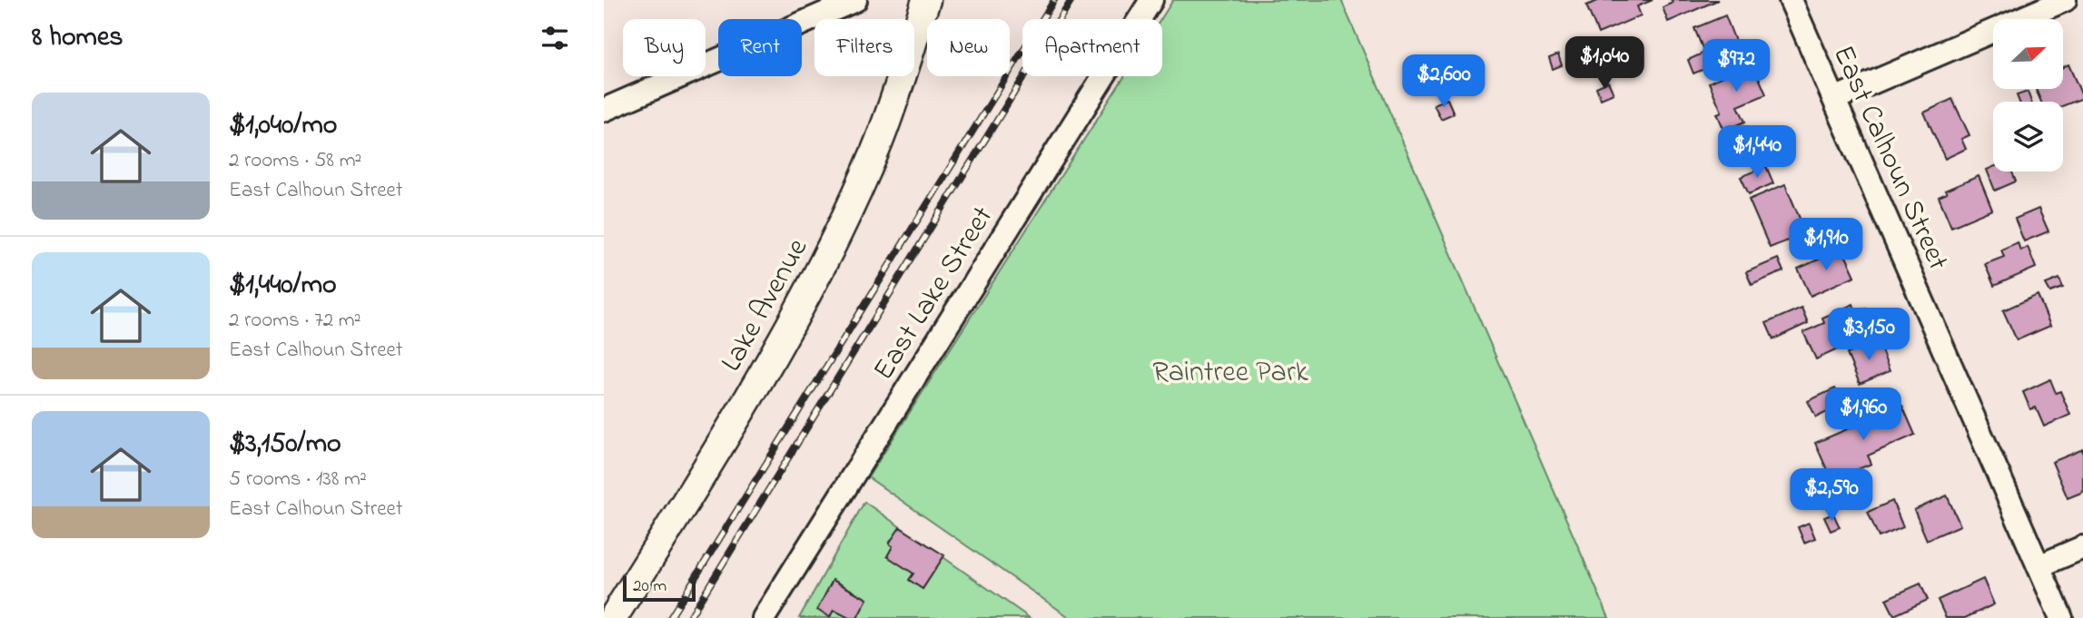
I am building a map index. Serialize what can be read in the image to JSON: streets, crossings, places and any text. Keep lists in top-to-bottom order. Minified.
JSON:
{"streets":{"street":["East Calhoun Street","East Lake Street","Lake Avenue"]},"parks":["Raintree Park"],"scale_bar":"20 m","north":"top right","page":{"heading":"8 homes","chip":["Buy","Rent","Filters","New","Apartment"],"price":["$1,040","$972","$2,600","$1,440","$1,910","$3,150","$1,960","$2,590"],"list":[{"name":"$1,040/mo","note":"2 rooms · 58 m² · East Calhoun Street"},{"name":"$1,440/mo","note":"2 rooms · 72 m² · East Calhoun Street"},{"name":"$3,150/mo","note":"5 rooms · 138 m² · East Calhoun Street"}],"scale":"20 m"}}
